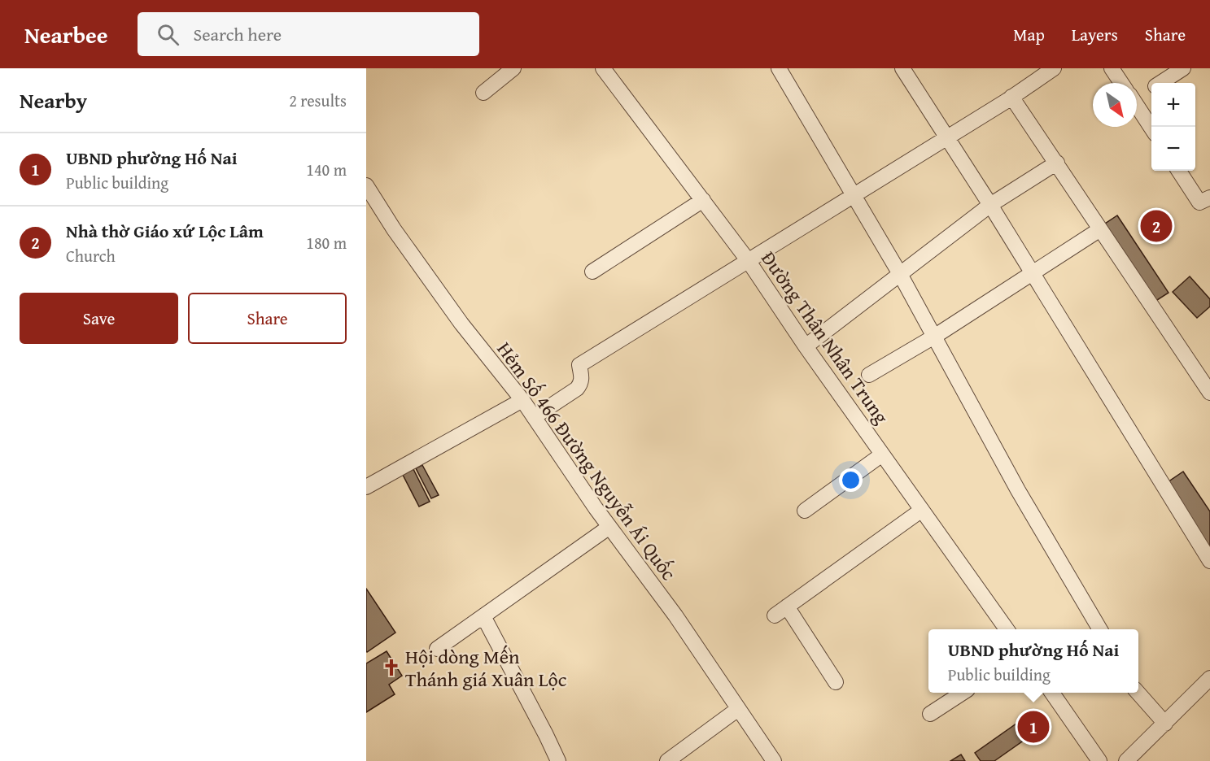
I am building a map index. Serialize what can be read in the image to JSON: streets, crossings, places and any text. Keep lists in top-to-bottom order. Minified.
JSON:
{"streets":{"street":["Đường Thân Nhân Trung","Hẻm Số 466 Đường Nguyễn Ái Quốc"]},"places":{"church":["Hội dòng Mến Thánh giá Xuân Lộc"]},"north":"bottom right","page":{"header":"Nearbee","search":"Search here","nav":["Map","Layers","Share"],"heading":["Nearby","2 results"],"map_buttons":["+","−"],"list":[{"mark":"1","name":"UBND phường Hố Nai","note":"Public building","value":"140 m"},{"mark":"2","name":"Nhà thờ Giáo xứ Lộc Lâm","note":"Church","value":"180 m"}],"pins":["2","1"],"buttons":["Save","Share"],"popup":["UBND phường Hố Nai","Public building"]}}
